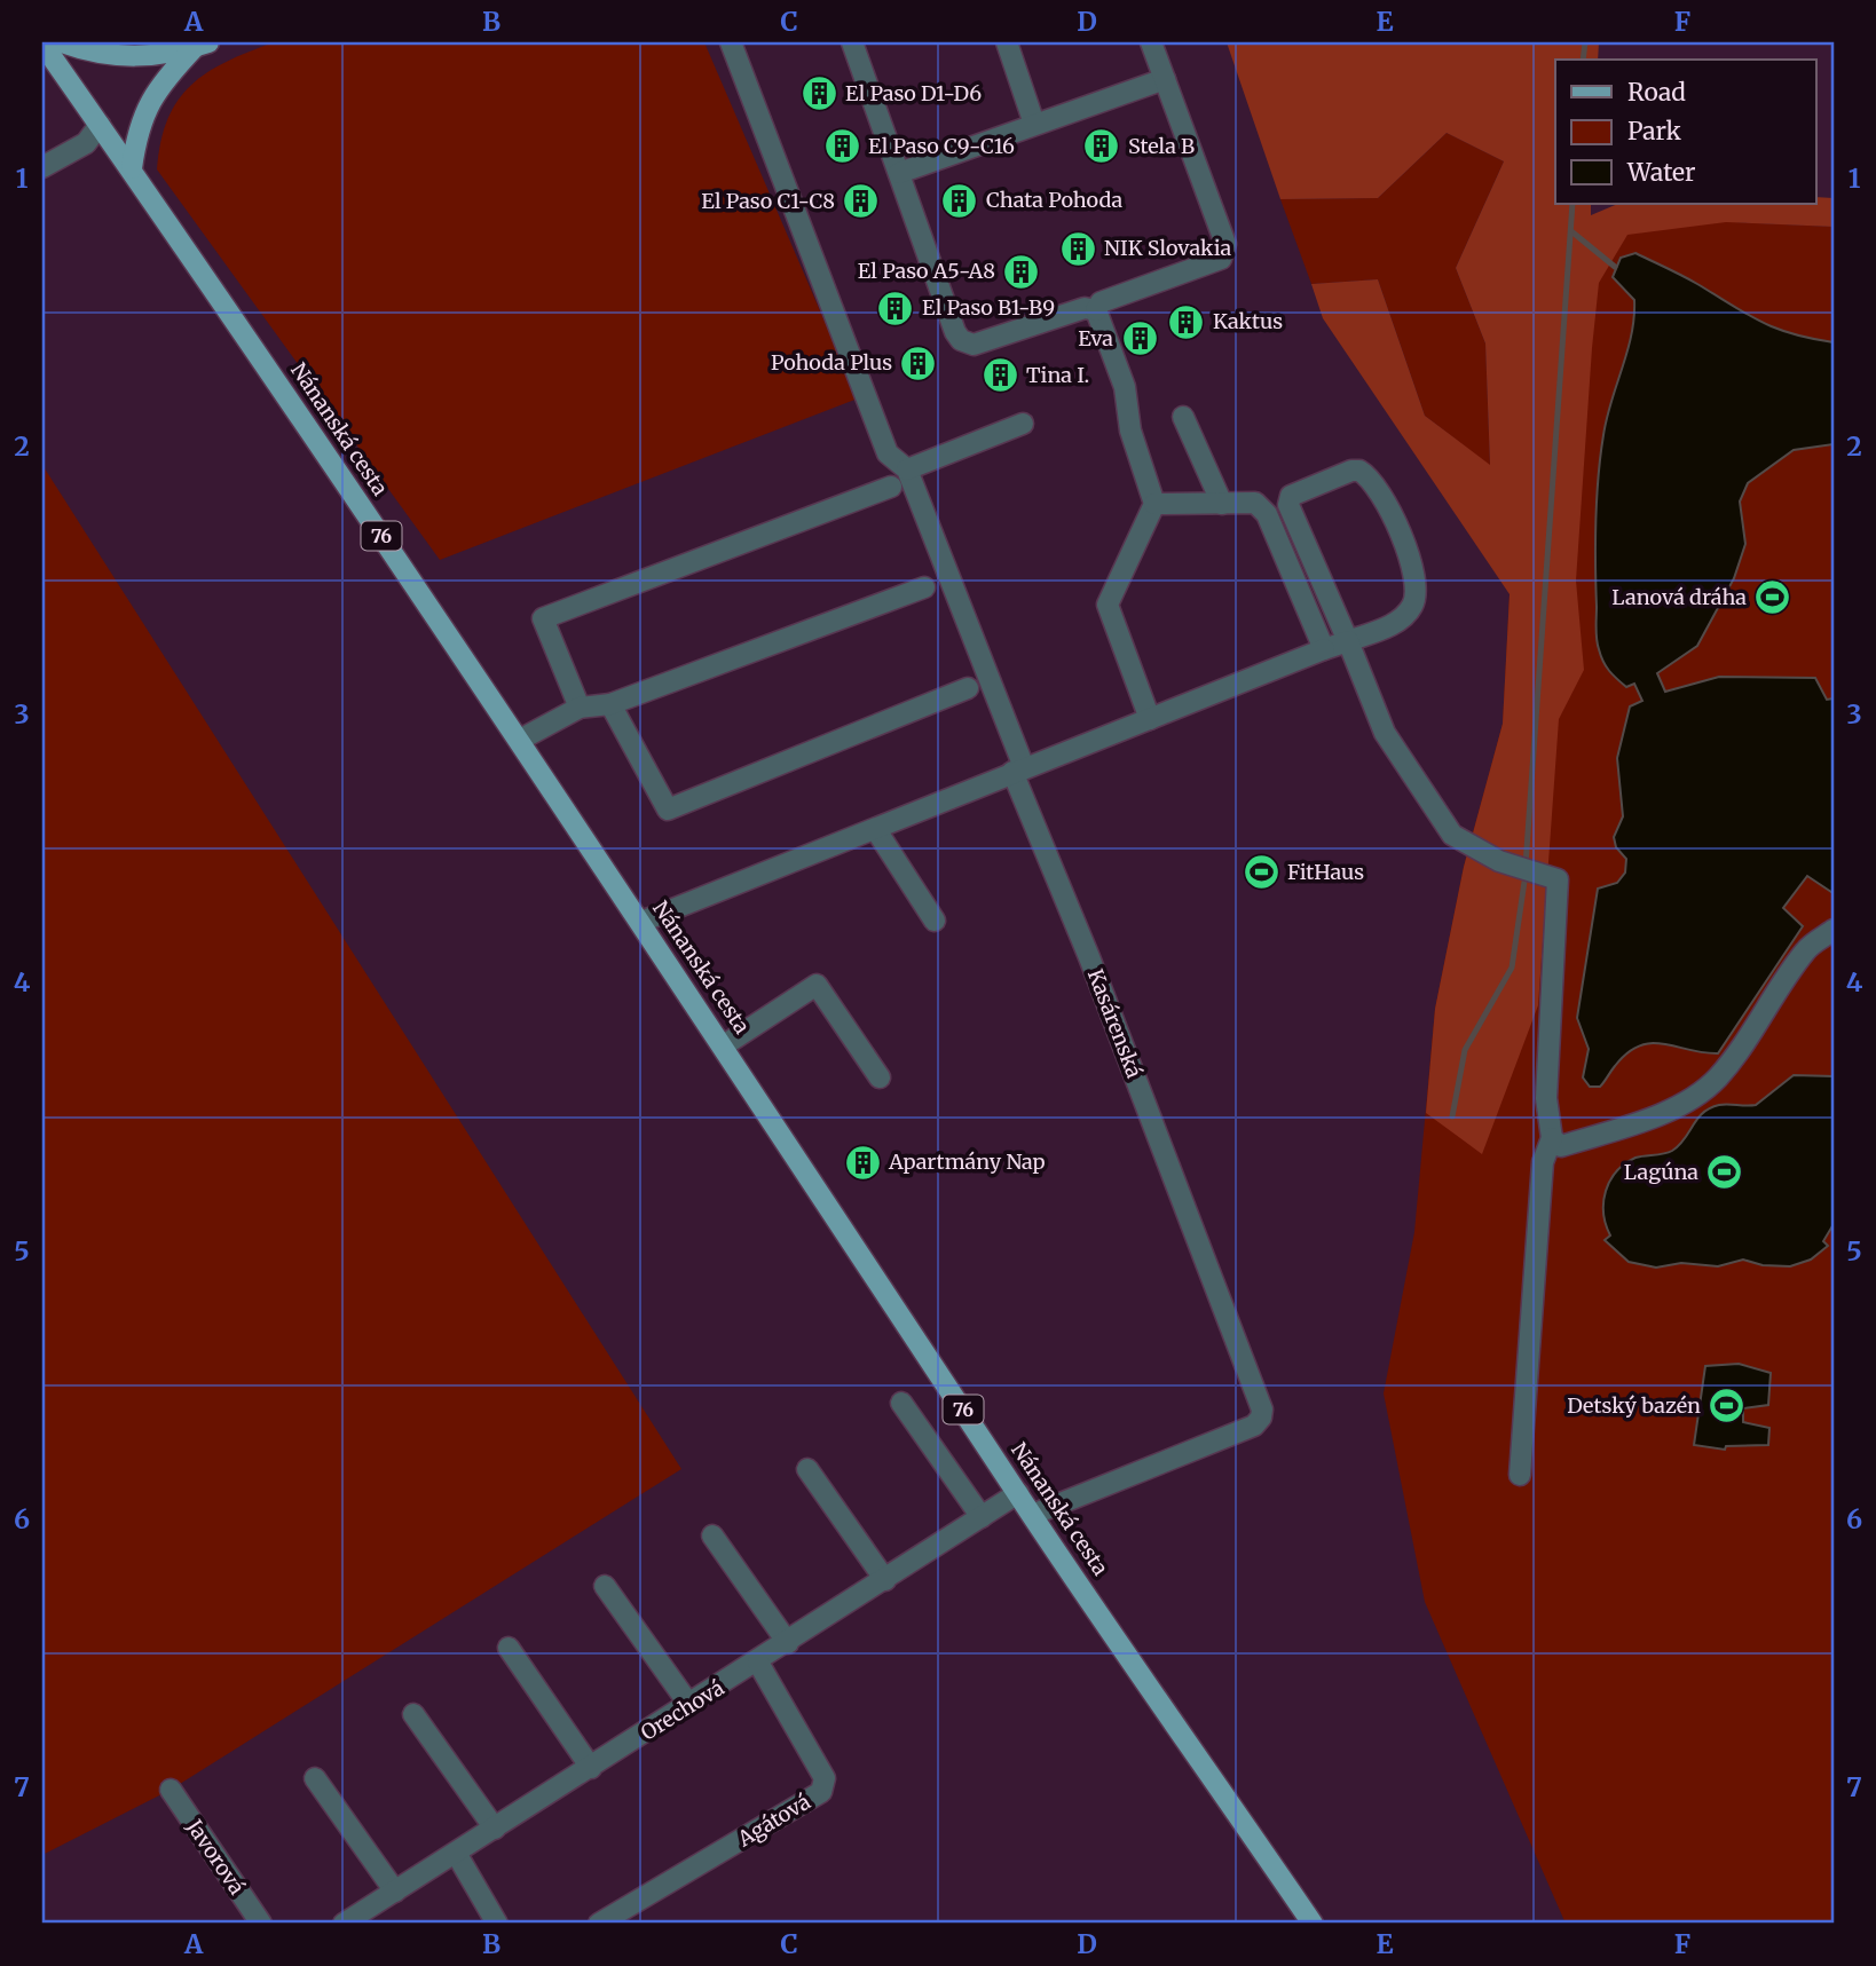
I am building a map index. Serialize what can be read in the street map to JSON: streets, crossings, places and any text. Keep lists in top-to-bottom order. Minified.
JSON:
{"streets":{"main road":["Nánanská cesta","76"],"street":["Kasárenská","Orechová","Agátová","Javorová"]},"crossings":[["Nánanská cesta","Kasárenská"],["Nánanská cesta","Orechová"],["Orechová","Agátová"]],"places":{"building":["El Paso D1-D6","El Paso C9-C16","Stela B","Chata Pohoda","El Paso C1-C8","NIK Slovakia","El Paso A5-A8","El Paso B1-B9","Kaktus","Eva","Pohoda Plus","Tina I.","Apartmány Nap"],"sports":["Lanová dráha","FitHaus","Lagúna","Detský bazén"]},"legend":["Road","Park","Water"],"grid":{"columns":["A","B","C","D","E","F"],"rows":["1","2","3","4","5","6","7"]}}
